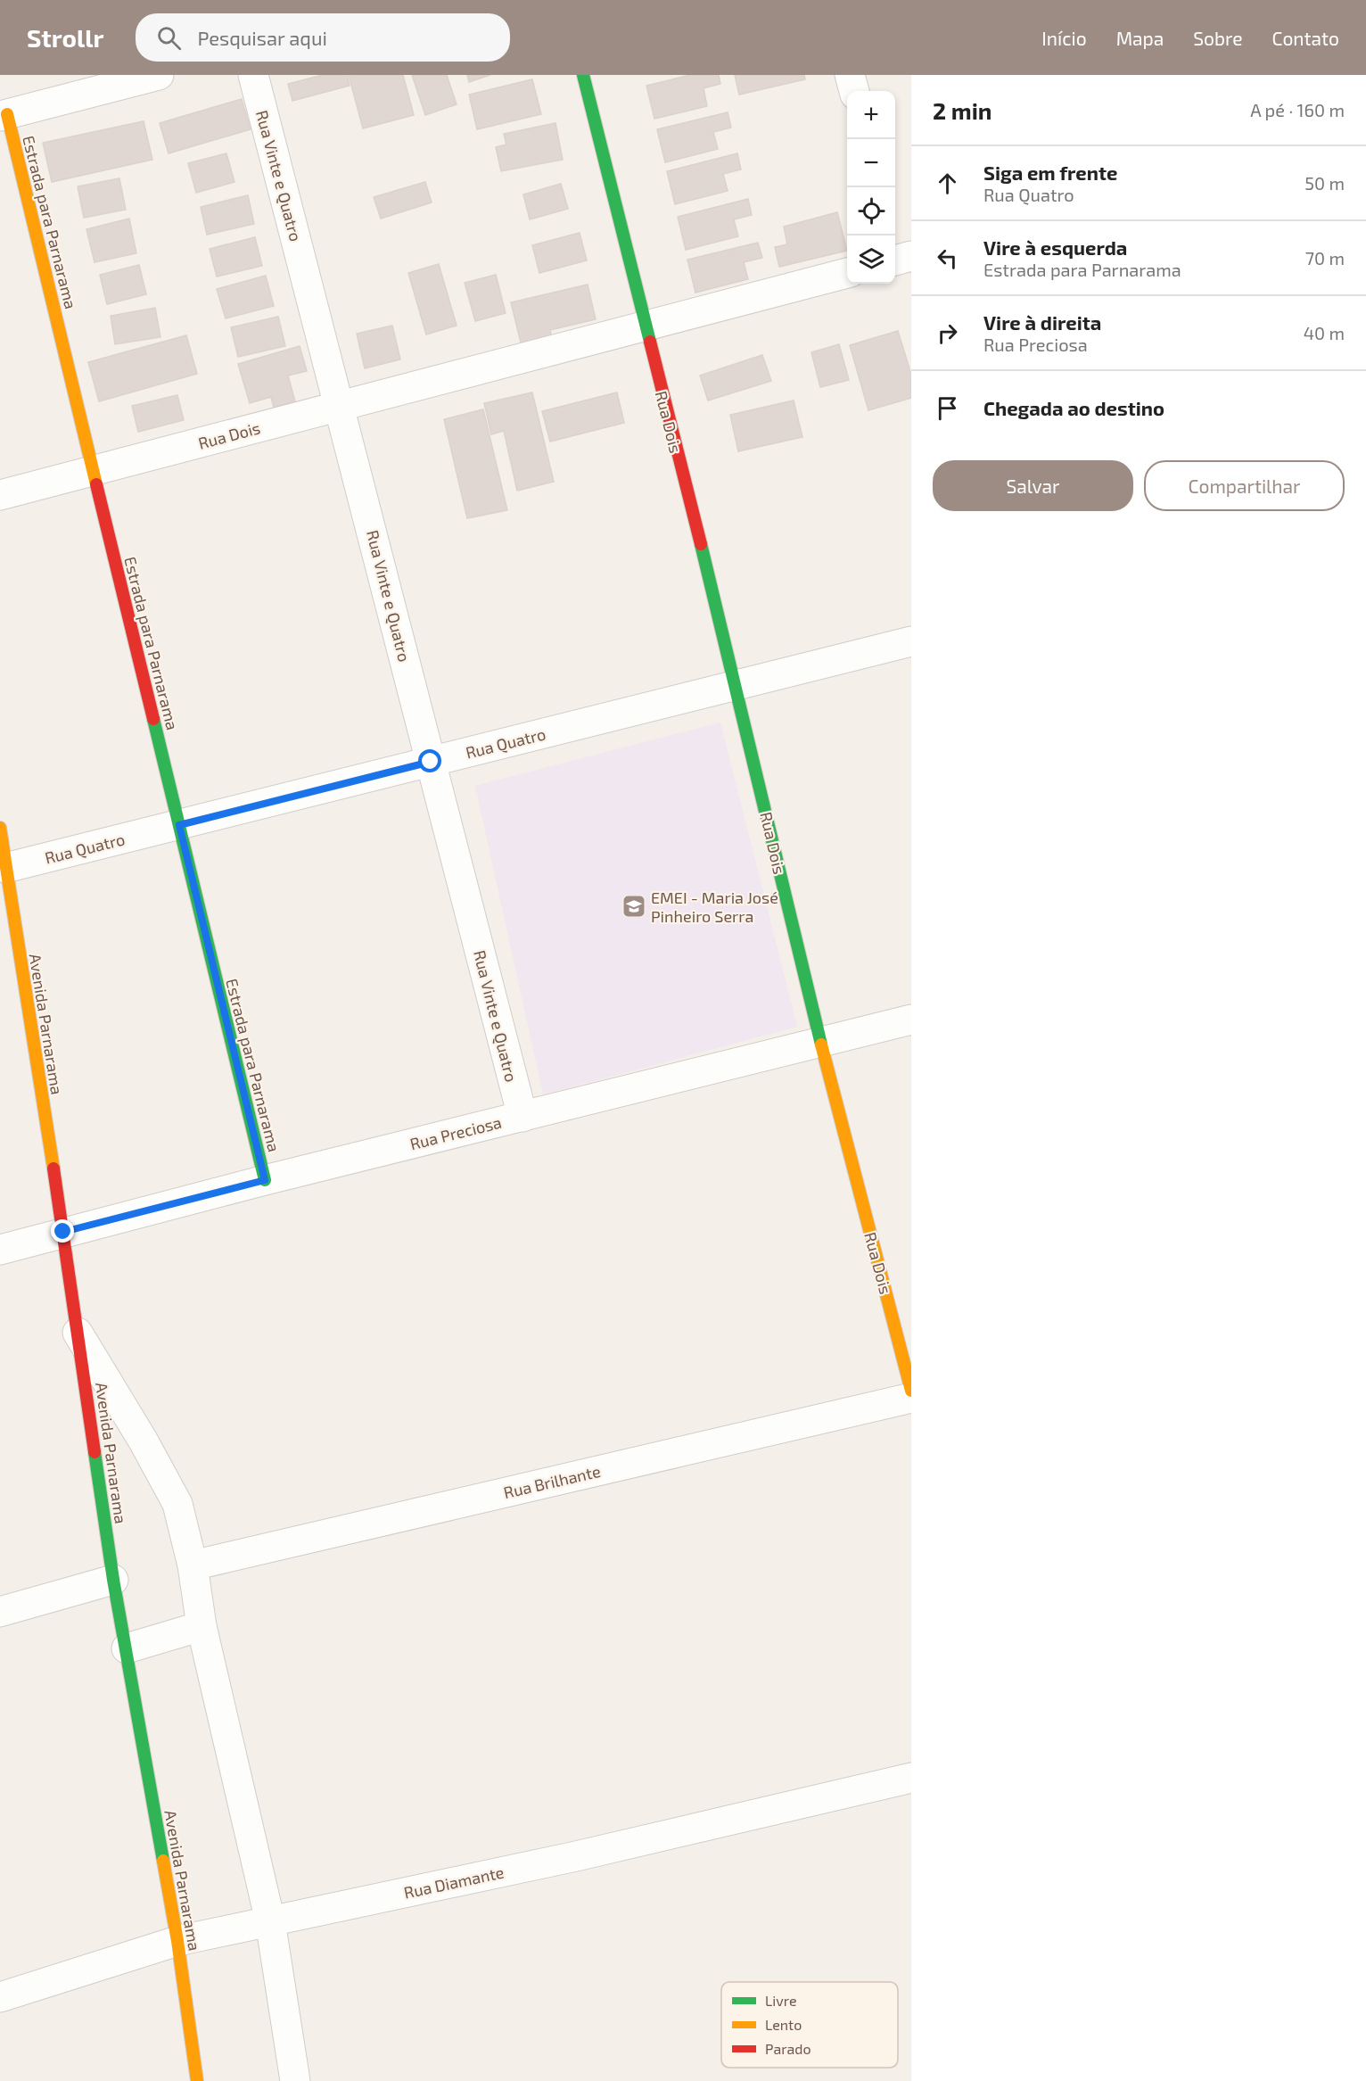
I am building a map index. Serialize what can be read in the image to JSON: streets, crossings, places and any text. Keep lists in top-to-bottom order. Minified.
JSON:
{"streets":{"street":["Rua Vinte e Quatro","Estrada para Parnarama","Rua Dois","Rua Quatro","Avenida Parnarama","Rua Preciosa","Rua Brilhante","Rua Diamante"]},"crossings":[["Rua Vinte e Quatro","Rua Dois"],["Rua Vinte e Quatro","Rua Quatro"],["Rua Vinte e Quatro","Rua Preciosa"],["Estrada para Parnarama","Rua Dois"],["Estrada para Parnarama","Rua Quatro"],["Estrada para Parnarama","Rua Preciosa"],["Rua Dois","Rua Quatro"],["Rua Dois","Rua Preciosa"],["Rua Quatro","Avenida Parnarama"],["Avenida Parnarama","Rua Preciosa"],["Avenida Parnarama","Rua Diamante"]],"places":{"school or university":["EMEI - Maria José Pinheiro Serra"]},"legend":["Livre","Lento","Parado"],"page":{"header":"Strollr","search":"Pesquisar aqui","nav":["Início","Mapa","Sobre","Contato"],"heading":["2 min","A pé · 160 m"],"map_buttons":["+","−"],"list":[["Siga em frente","Rua Quatro","50 m"],["Vire à esquerda","Estrada para Parnarama","70 m"],["Vire à direita","Rua Preciosa","40 m"],"Chegada ao destino"],"buttons":["Salvar","Compartilhar"]}}
